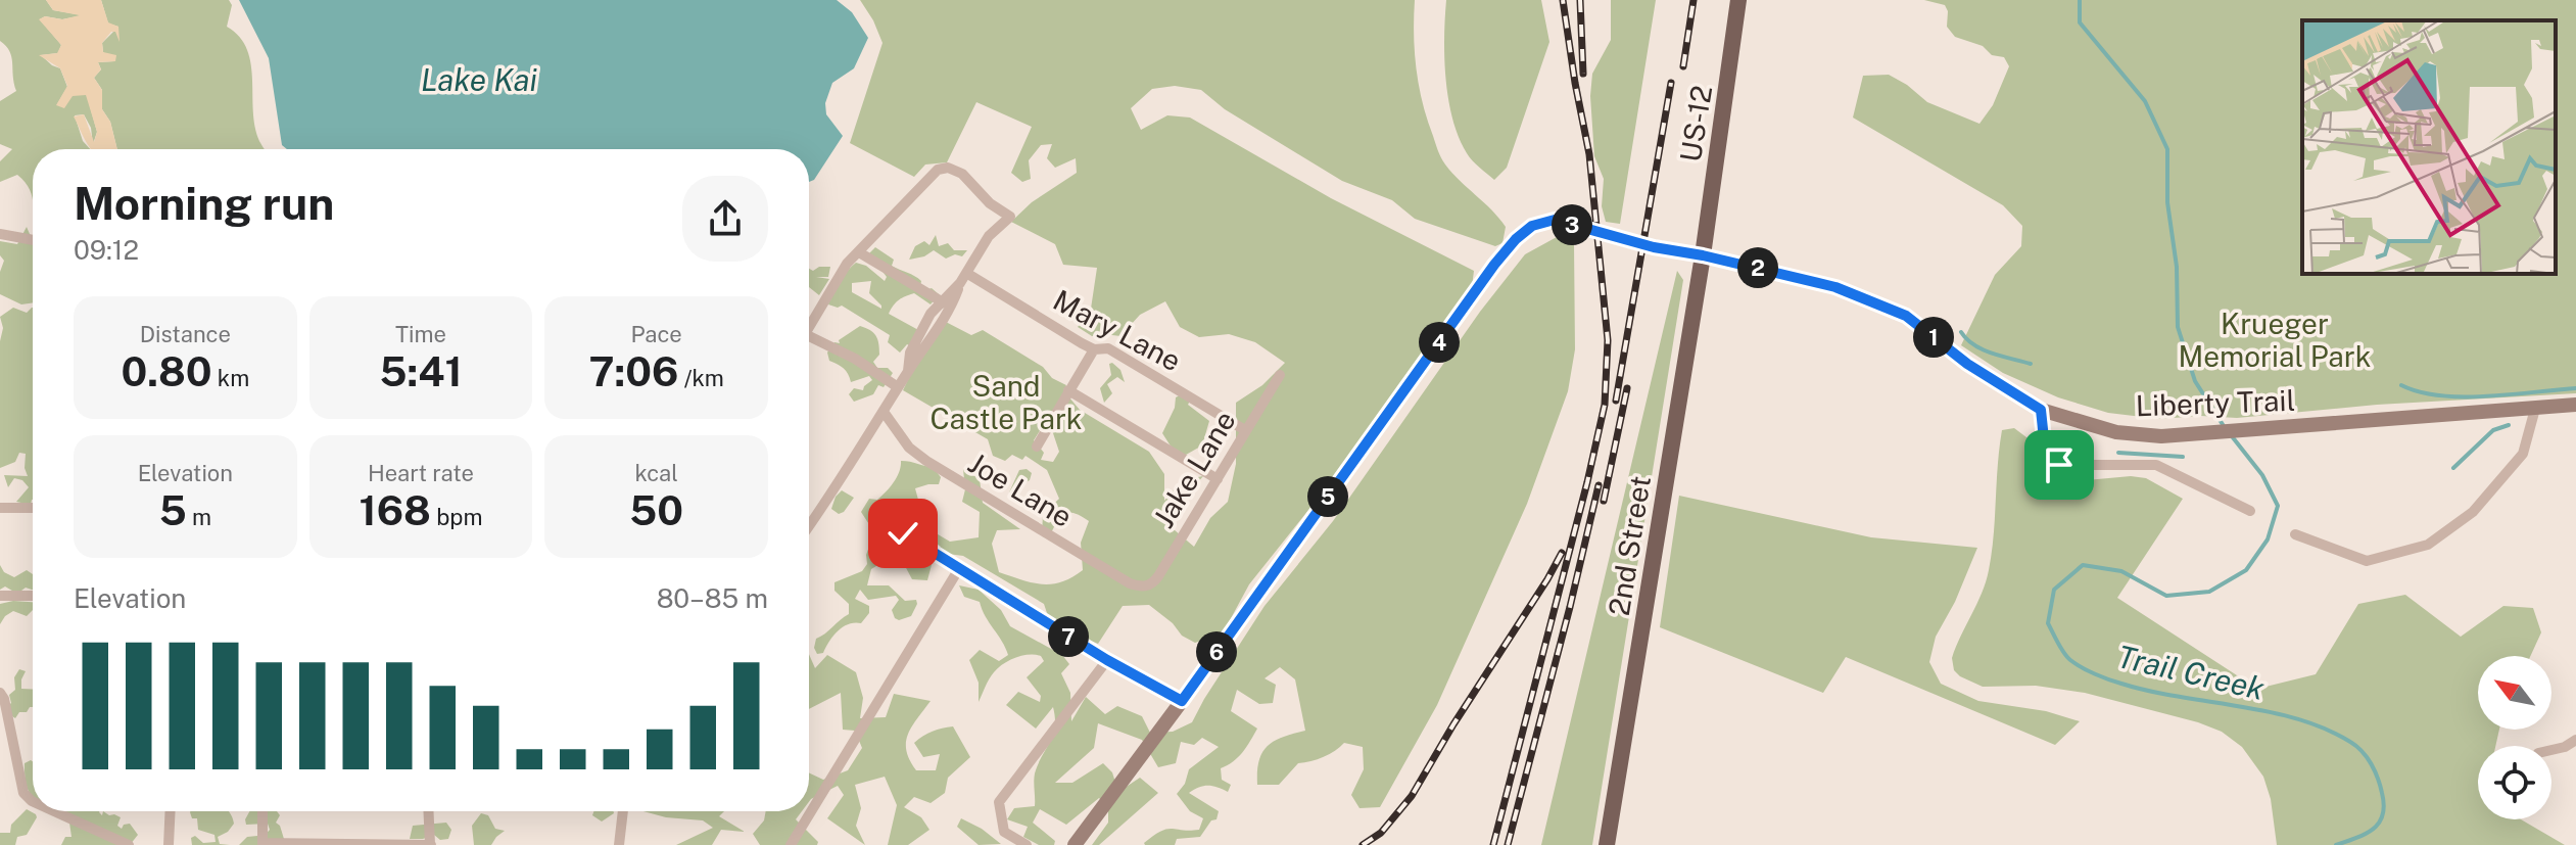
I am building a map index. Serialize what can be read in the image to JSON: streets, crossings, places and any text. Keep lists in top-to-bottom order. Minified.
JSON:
{"streets":{"main road":["US-12","2nd Street"],"street":["Mary Lane","Liberty Trail","Jake Lane","Joe Lane"]},"crossings":[["US-12","Liberty Trail"],["US-12","2nd Street"],["Mary Lane","Jake Lane"],["Liberty Trail","2nd Street"],["Jake Lane","Joe Lane"]],"water":["Lake Kai","Trail Creek"],"parks":["Krueger Memorial Park","Sand Castle Park"],"north":"top left","page":{"heading":["Morning run","09:12"],"pins":["3","2","1","4","5","7","6"],"stats":[["Distance","0.80 km"],["Time","5:41"],["Pace","7:06 /km"],["Elevation","5 m"],["Heart rate","168 bpm"],["kcal","50"]],"chart":["Elevation","80–85 m"]}}
